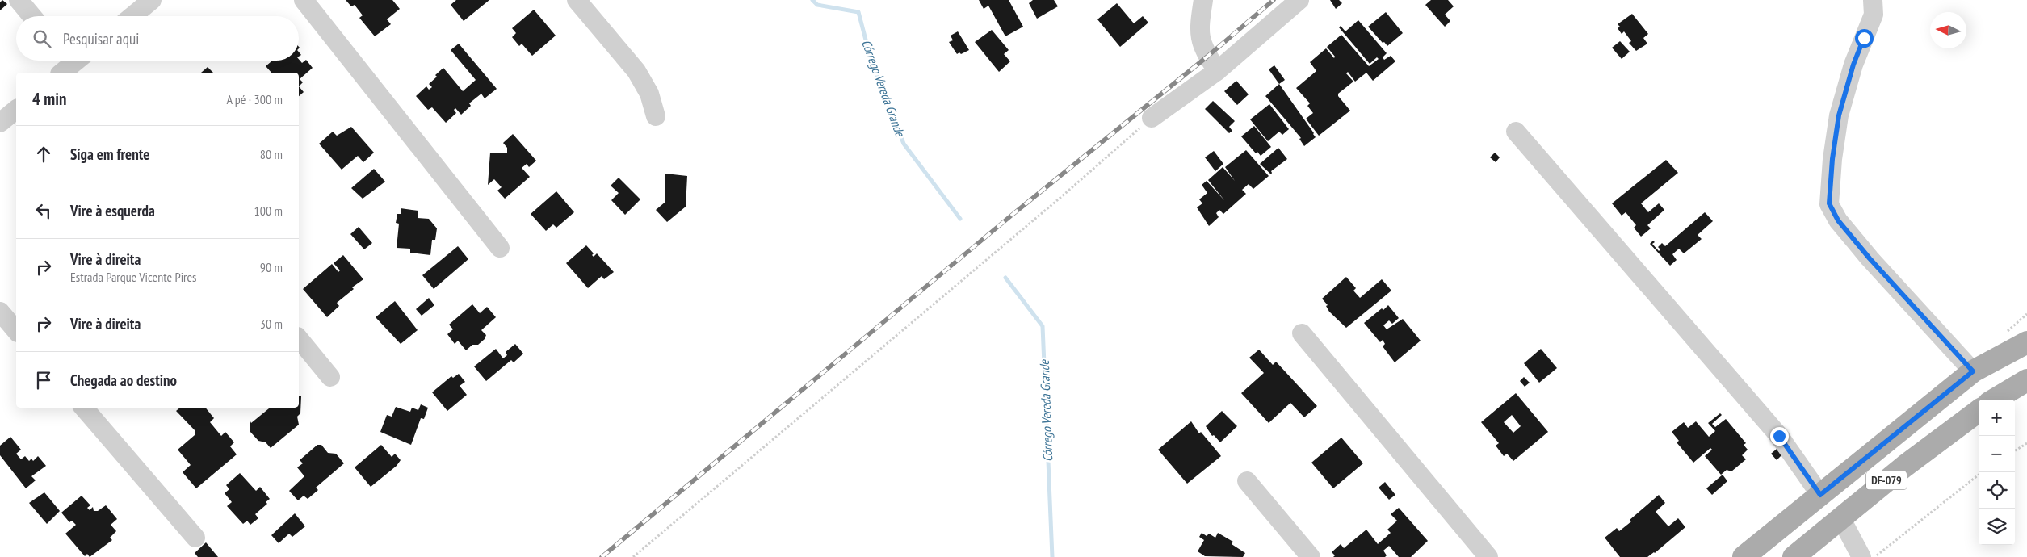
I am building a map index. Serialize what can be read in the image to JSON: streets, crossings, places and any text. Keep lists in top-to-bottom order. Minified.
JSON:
{"streets":{"main road":["DF-079"]},"water":["Córrego Vereda Grande"],"north":"left","page":{"search":"Pesquisar aqui","heading":["4 min","A pé · 300 m"],"list":[["Siga em frente","80 m"],["Vire à esquerda","100 m"],["Vire à direita","Estrada Parque Vicente Pires","90 m"],["Vire à direita","30 m"],"Chegada ao destino"],"map_buttons":["+","−"]}}
